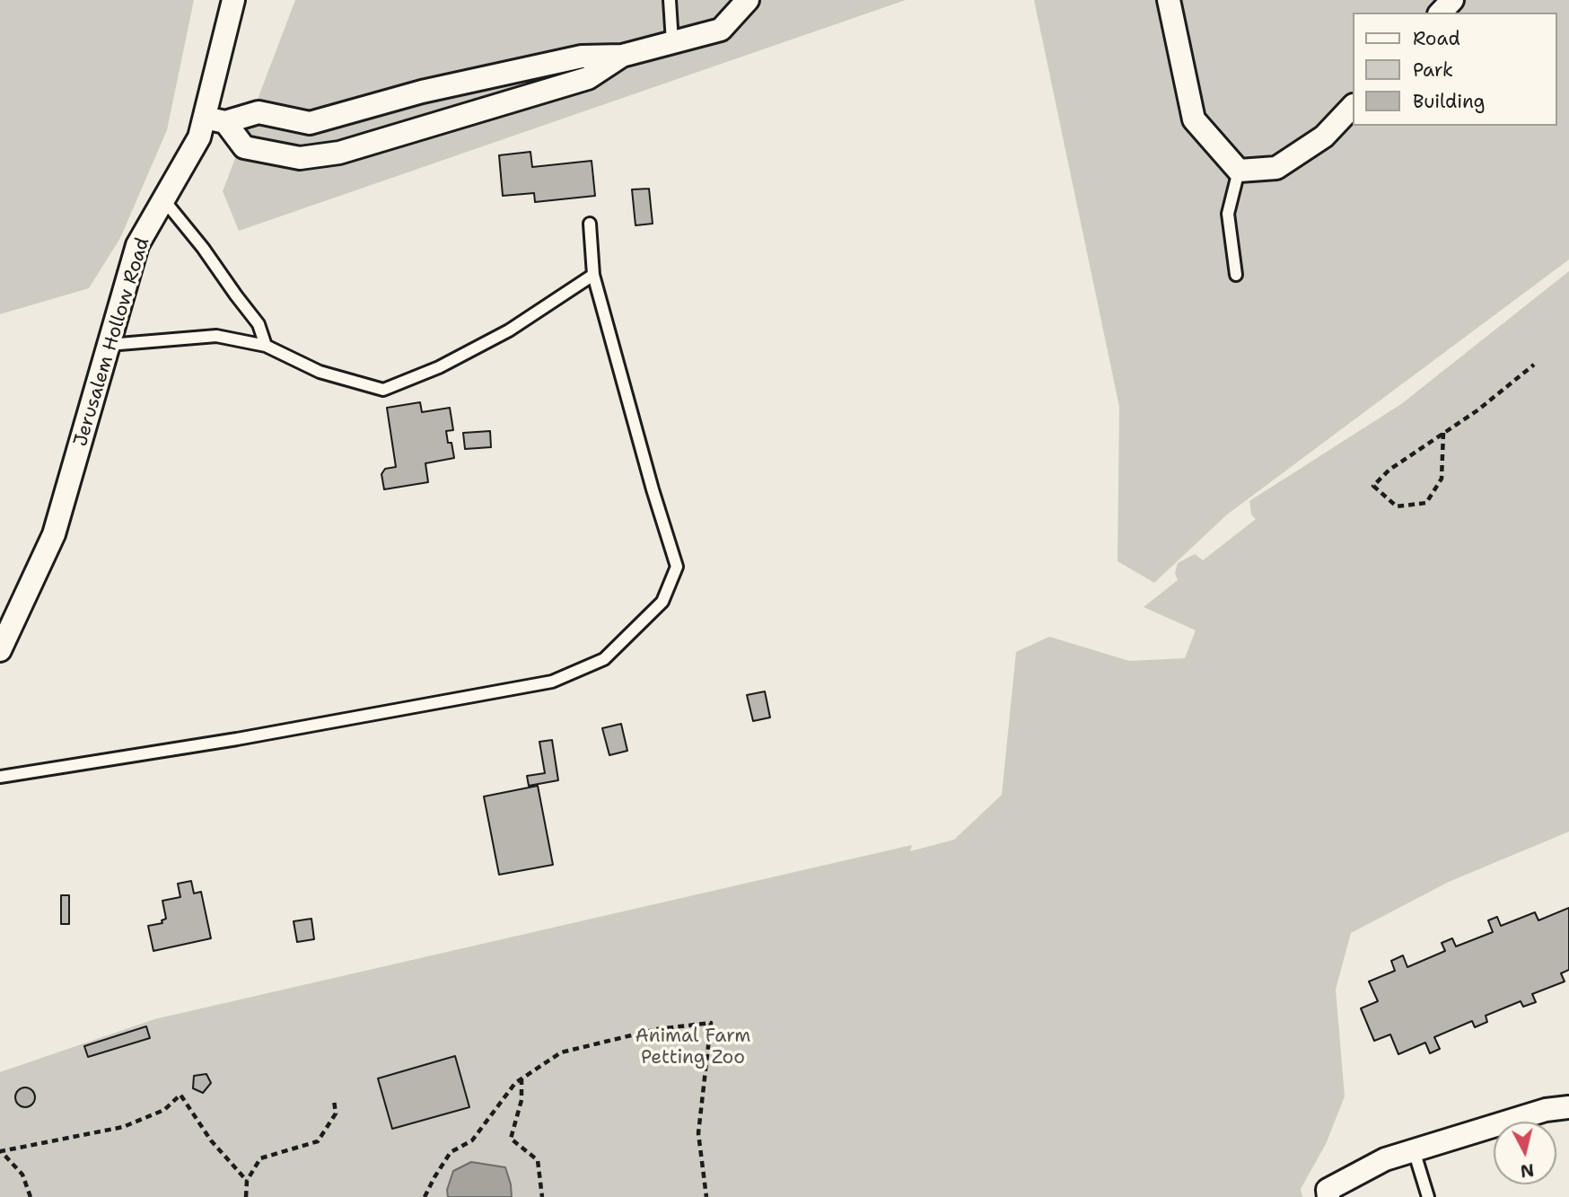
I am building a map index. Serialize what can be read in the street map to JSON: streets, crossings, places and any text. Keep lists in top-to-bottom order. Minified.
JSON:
{"streets":{"street":["Jerusalem Hollow Road"]},"parks":["Animal Farm Petting Zoo"],"legend":["Road","Park","Building"],"north":"bottom"}
